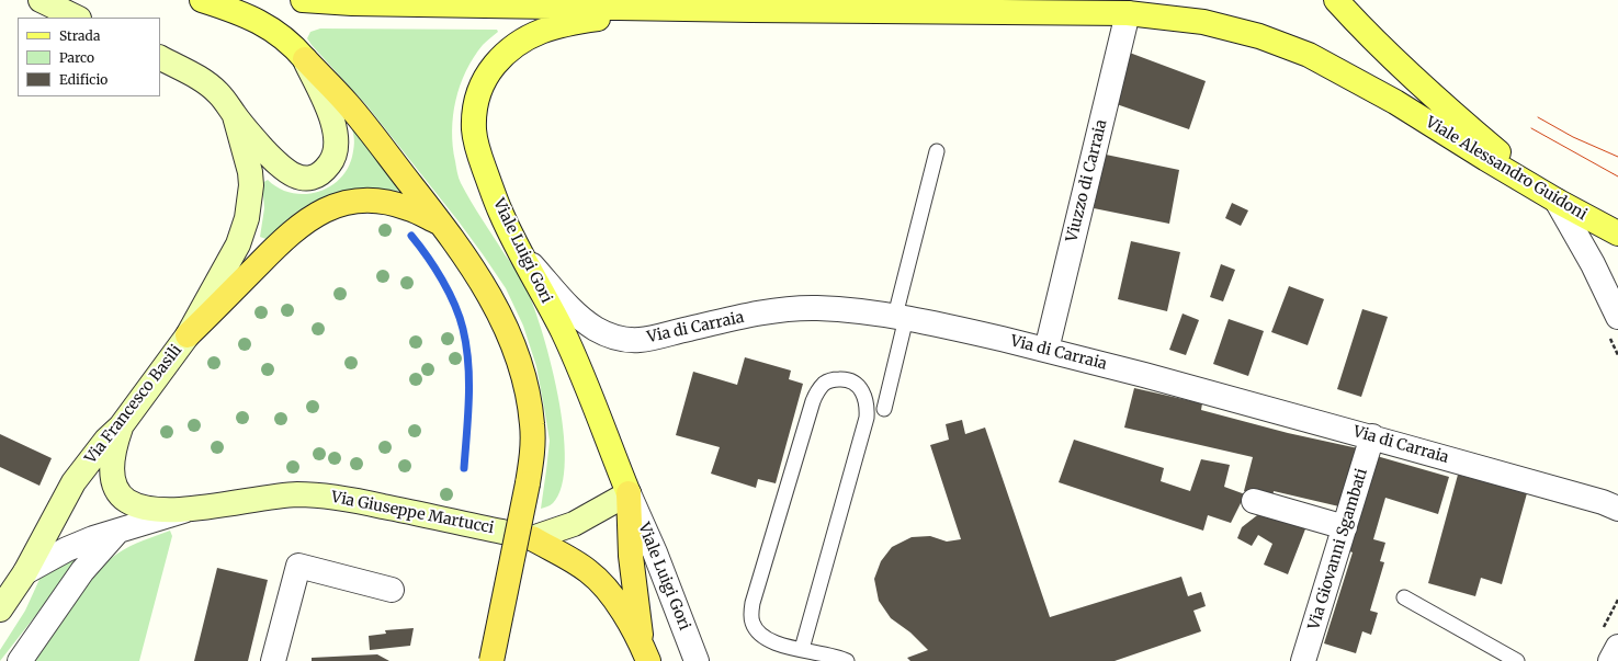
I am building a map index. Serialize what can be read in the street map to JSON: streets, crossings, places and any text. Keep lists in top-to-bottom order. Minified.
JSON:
{"streets":{"main road":["Viale Alessandro Guidoni","Viale Luigi Gori","Via Francesco Basili","Via Giuseppe Martucci"],"street":["Viuzzo di Carraia","Via di Carraia","Via Giovanni Sgambati"]},"crossings":[["Viale Alessandro Guidoni","Viuzzo di Carraia"],["Viale Alessandro Guidoni","Viale Luigi Gori"],["Viuzzo di Carraia","Via di Carraia"],["Viale Luigi Gori","Via di Carraia"],["Via di Carraia","Via Giovanni Sgambati"],["Via Francesco Basili","Via Giuseppe Martucci"]],"legend":["Strada","Parco","Edificio"]}
